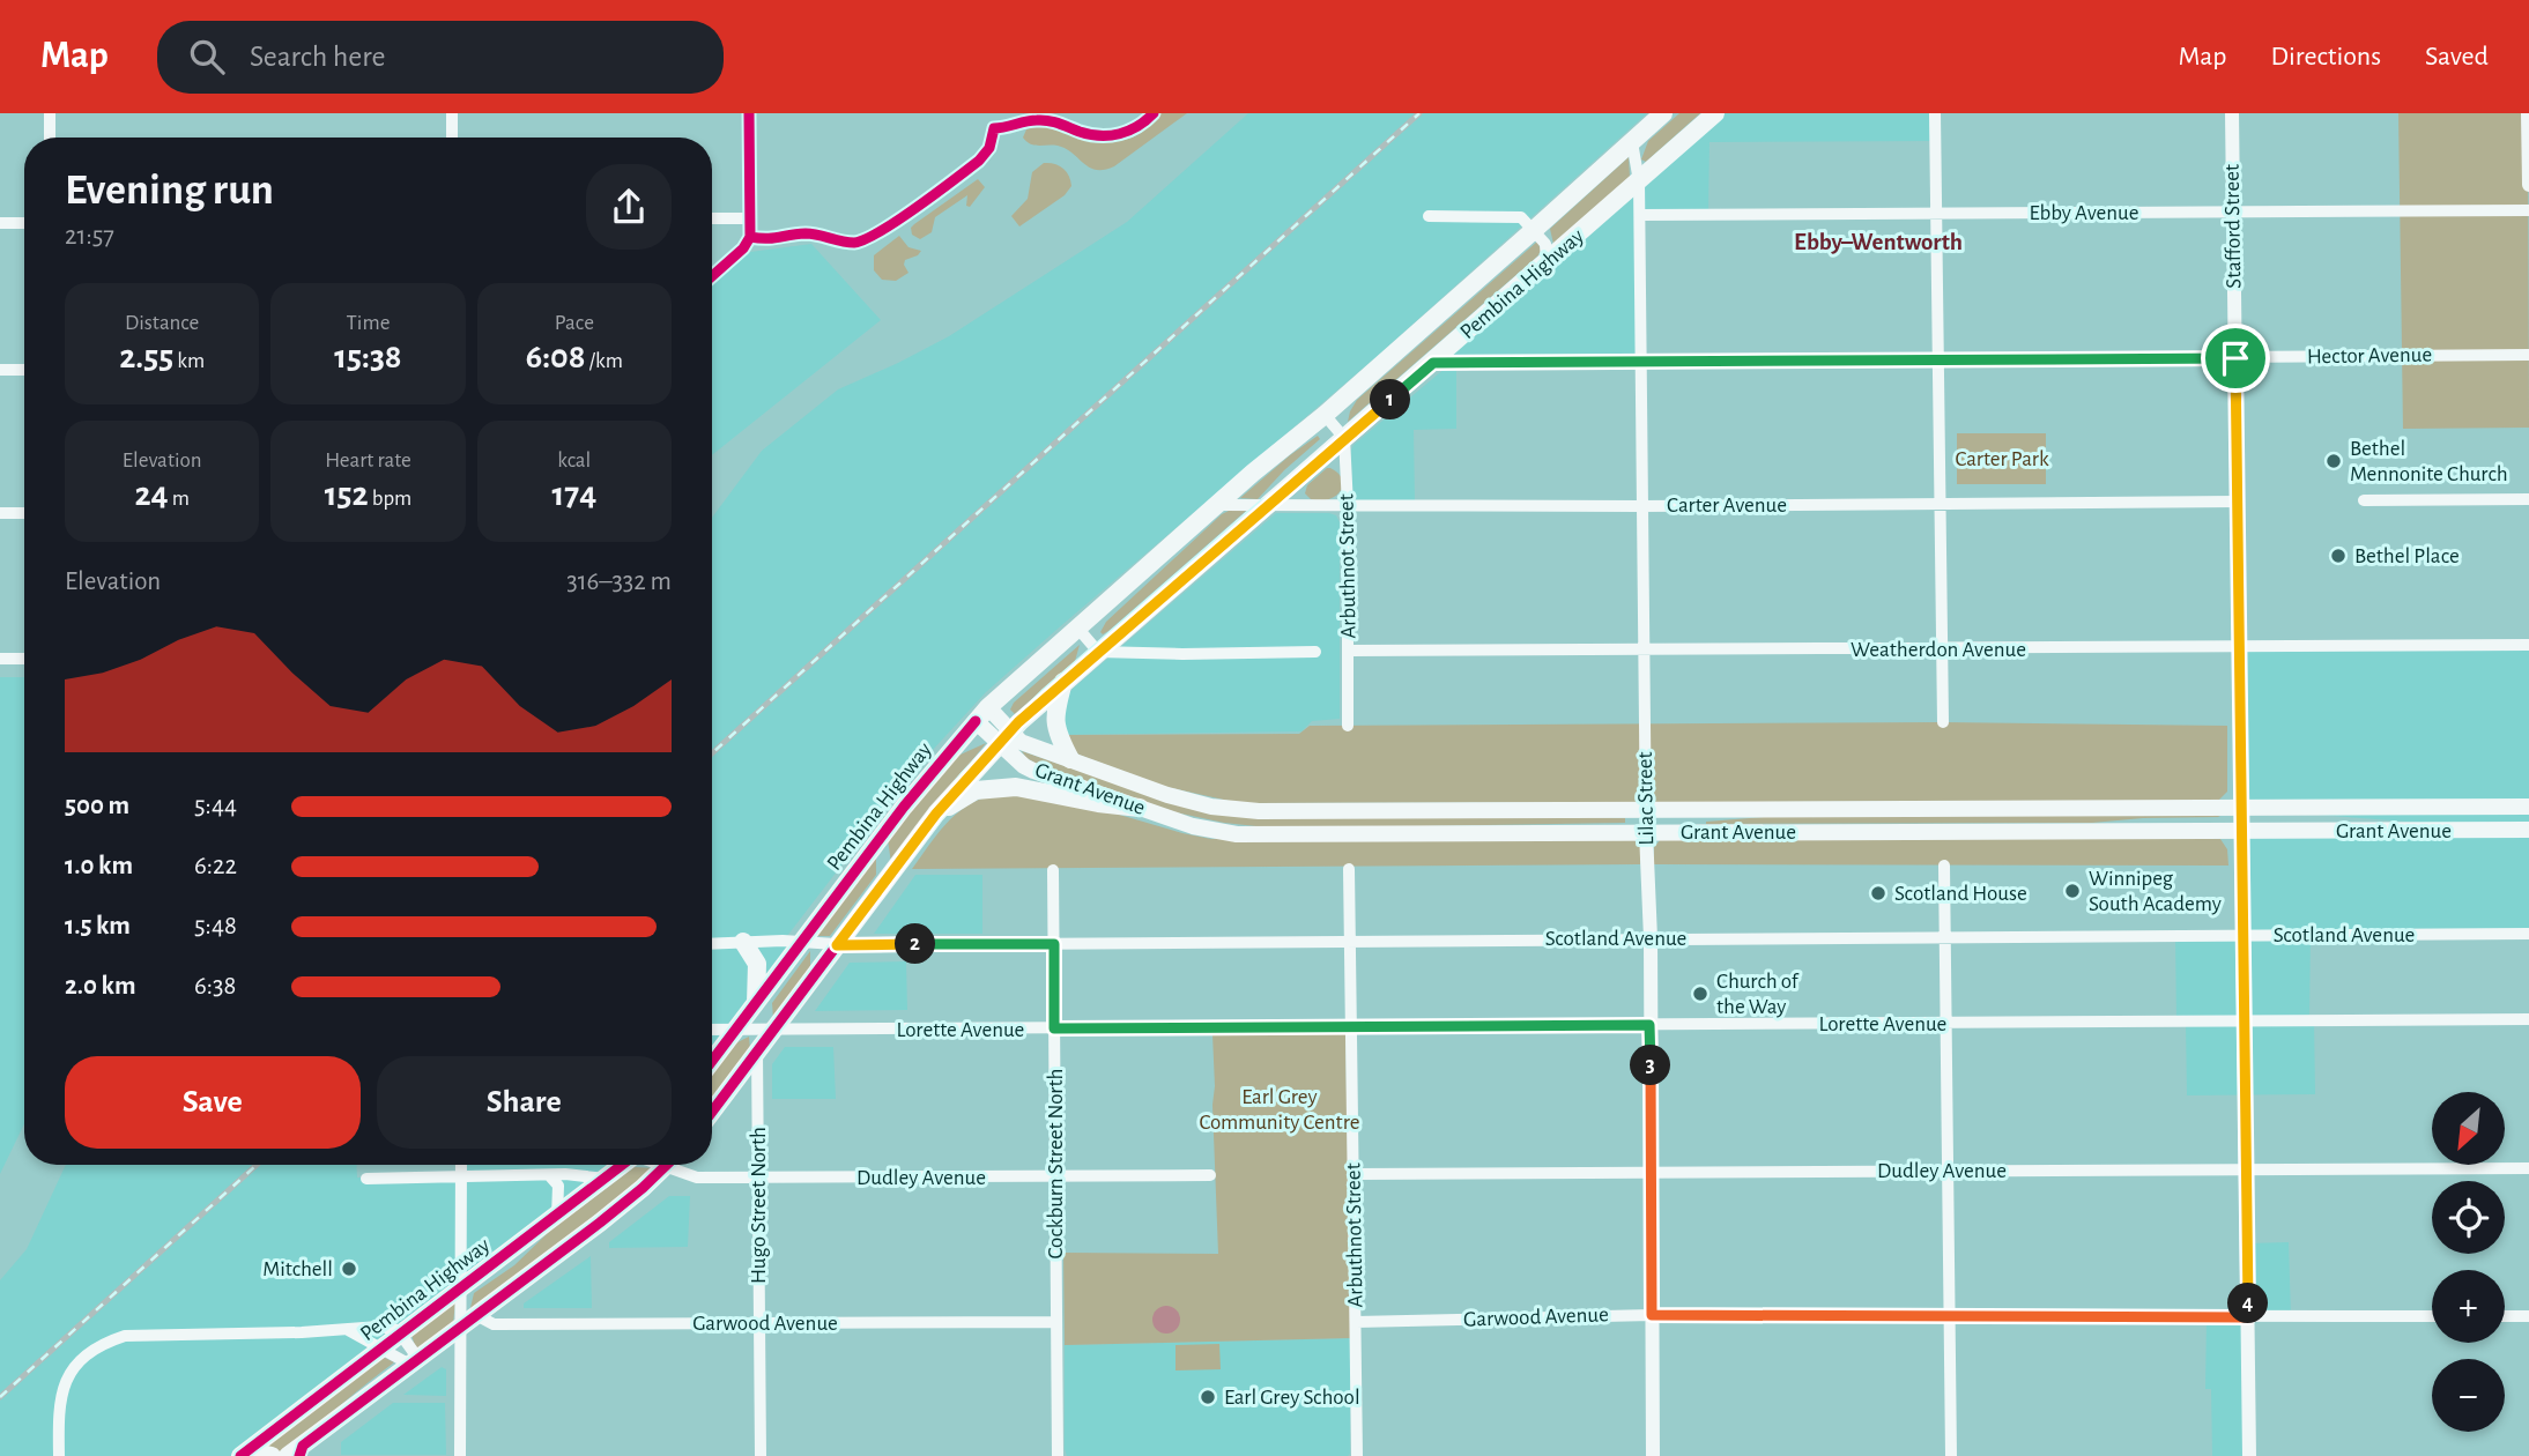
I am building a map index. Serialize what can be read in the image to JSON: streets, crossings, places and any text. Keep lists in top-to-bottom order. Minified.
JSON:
{"streets":{"main road":["Pembina Highway","Grant Avenue"],"street":["Ebby Avenue","Stafford Street","Hector Avenue","Carter Avenue","Arbuthnot Street","Weatherdon Avenue","Lilac Street","Scotland Avenue","Lorette Avenue","Cockburn Street North","Dudley Avenue","Hugo Street North","Garwood Avenue"]},"crossings":[["Ebby Avenue","Stafford Street"],["Ebby Avenue","Lilac Street"],["Stafford Street","Hector Avenue"],["Stafford Street","Carter Avenue"],["Stafford Street","Weatherdon Avenue"],["Stafford Street","Grant Avenue"],["Stafford Street","Scotland Avenue"],["Stafford Street","Lorette Avenue"],["Stafford Street","Dudley Avenue"],["Stafford Street","Garwood Avenue"],["Pembina Highway","Hector Avenue"],["Pembina Highway","Carter Avenue"],["Pembina Highway","Arbuthnot Street"],["Pembina Highway","Grant Avenue"],["Pembina Highway","Lilac Street"],["Pembina Highway","Scotland Avenue"],["Pembina Highway","Lorette Avenue"],["Pembina Highway","Hugo Street North"],["Hector Avenue","Lilac Street"],["Carter Avenue","Arbuthnot Street"],["Carter Avenue","Lilac Street"],["Arbuthnot Street","Weatherdon Avenue"],["Arbuthnot Street","Scotland Avenue"],["Arbuthnot Street","Lorette Avenue"],["Arbuthnot Street","Dudley Avenue"],["Arbuthnot Street","Garwood Avenue"],["Weatherdon Avenue","Lilac Street"],["Grant Avenue","Lilac Street"],["Lilac Street","Scotland Avenue"],["Lilac Street","Lorette Avenue"],["Lilac Street","Dudley Avenue"],["Lilac Street","Garwood Avenue"],["Scotland Avenue","Cockburn Street North"],["Lorette Avenue","Cockburn Street North"],["Cockburn Street North","Dudley Avenue"],["Cockburn Street North","Garwood Avenue"],["Dudley Avenue","Hugo Street North"],["Hugo Street North","Garwood Avenue"]],"districts":["Ebby–Wentworth"],"parks":["Carter Park","Earl Grey Community Centre"],"places":["Bethel Mennonite Church","Bethel Place","Winnipeg South Academy","Scotland House","Church of the Way","Mitchell","Earl Grey School"],"north":"bottom left","page":{"header":"Map","search":"Search here","nav":["Map","Directions","Saved"],"heading":["Evening run","21:57"],"stats":[["Distance","2.55 km"],["Time","15:38"],["Pace","6:08 /km"],["Elevation","24 m"],["Heart rate","152 bpm"],["kcal","174"]],"pins":["1","2","3","4"],"chart":["Elevation","316–332 m"],"list":[{"name":"500 m","note":"5:44"},{"name":"1.0 km","note":"6:22"},{"name":"1.5 km","note":"5:48"},{"name":"2.0 km","note":"6:38"}],"buttons":["Save","Share"],"map_buttons":["+","−"]}}
